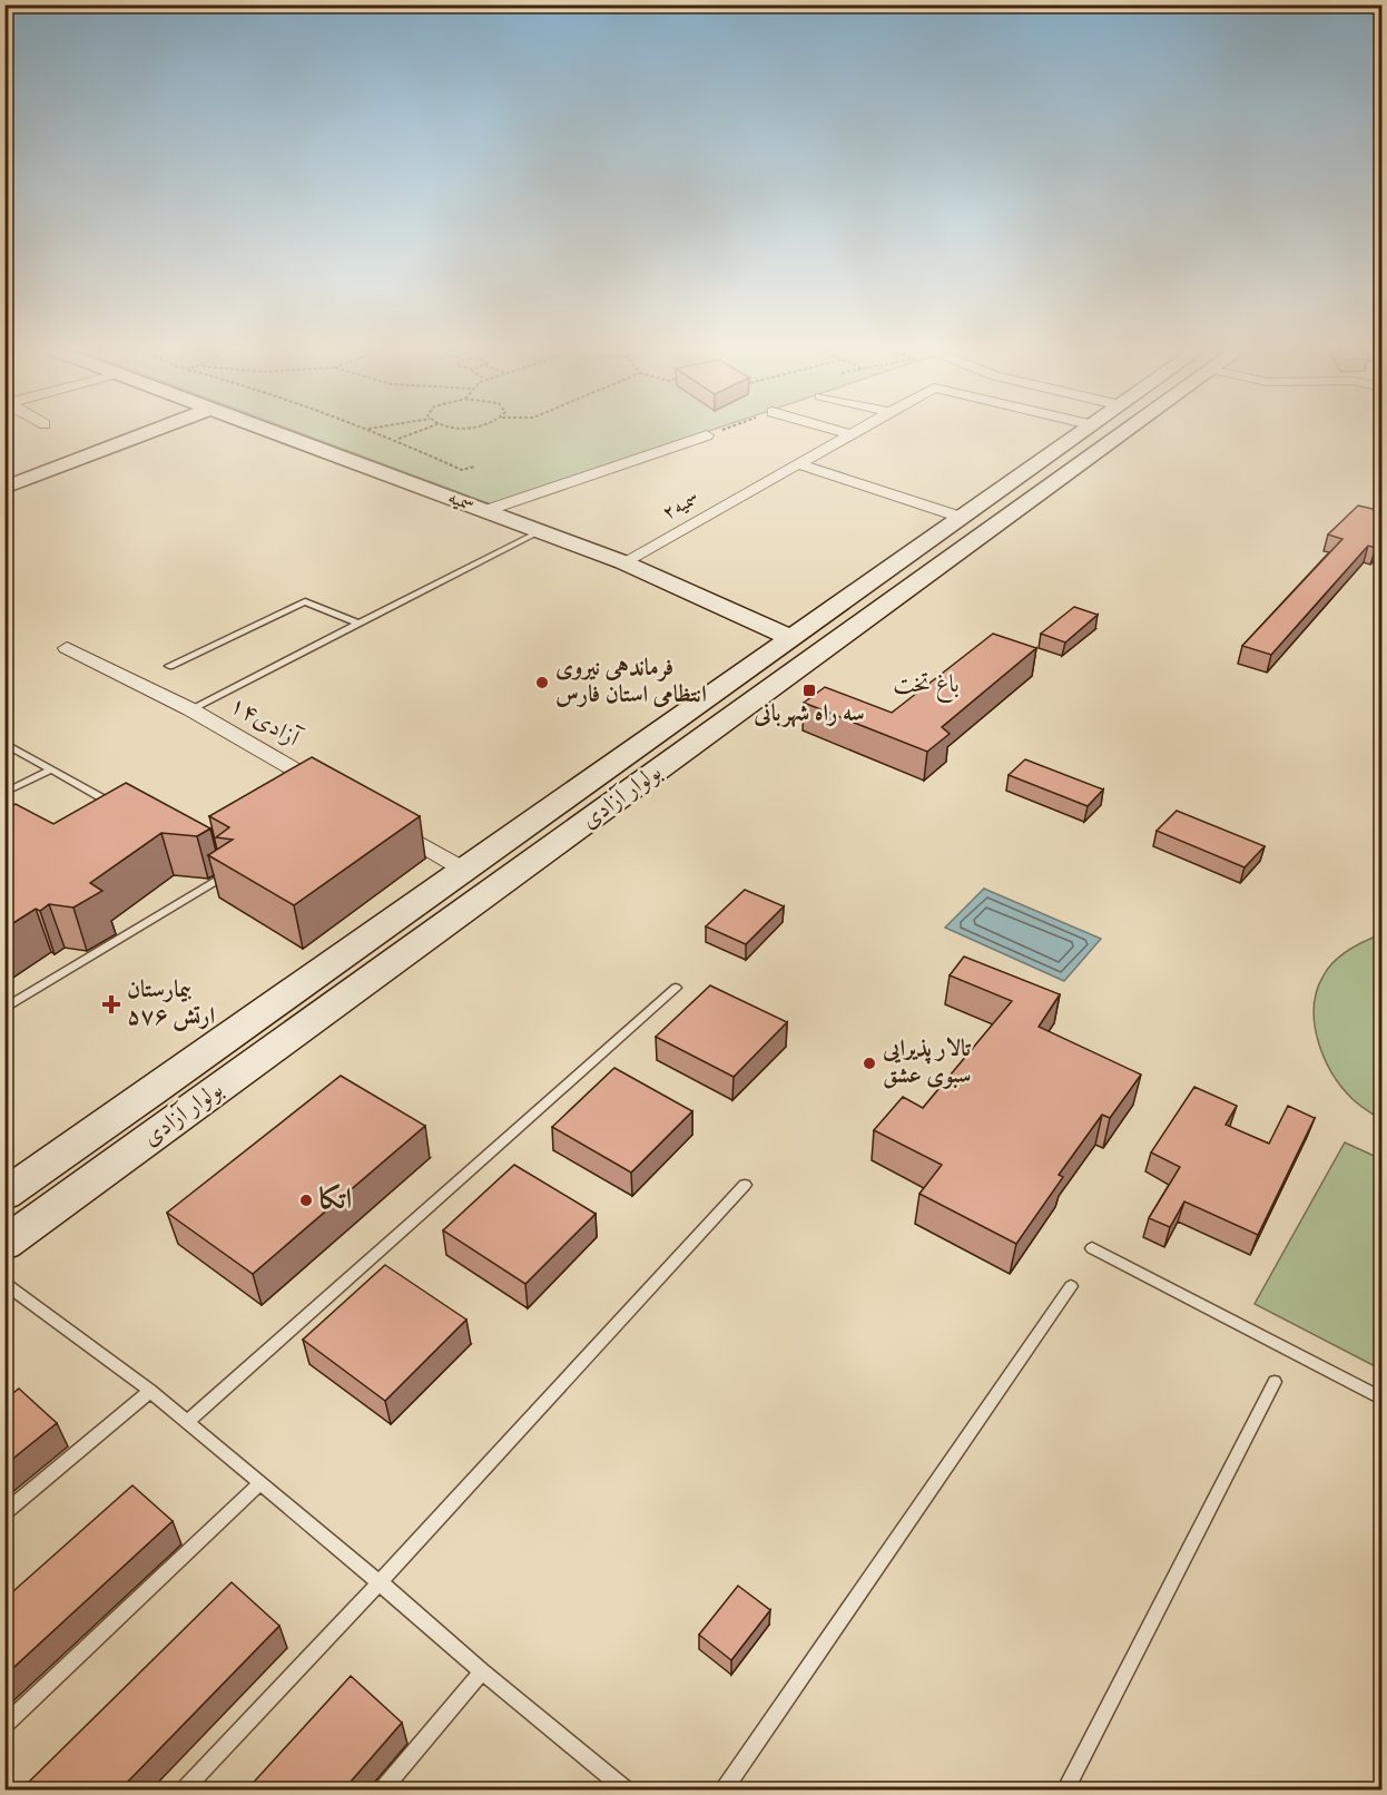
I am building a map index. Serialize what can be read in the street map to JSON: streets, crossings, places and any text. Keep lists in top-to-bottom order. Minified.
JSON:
{"streets":{"main road":["سمیه","بولوار آزادی"],"street":["۲سمیه","آزادی۱۴"]},"crossings":[["سمیه","۲سمیه"],["سمیه","بولوار آزادی"]],"districts":["باغ تخت"],"places":{"other":["فرماندهی نیروی انتظامی استان فارس","تالار پذیرایی سبوی عشق","اتکا"],"transit":["سه راه شهربانی"],"health":["بیمارستان ۵۷۶ ارتش"]}}
